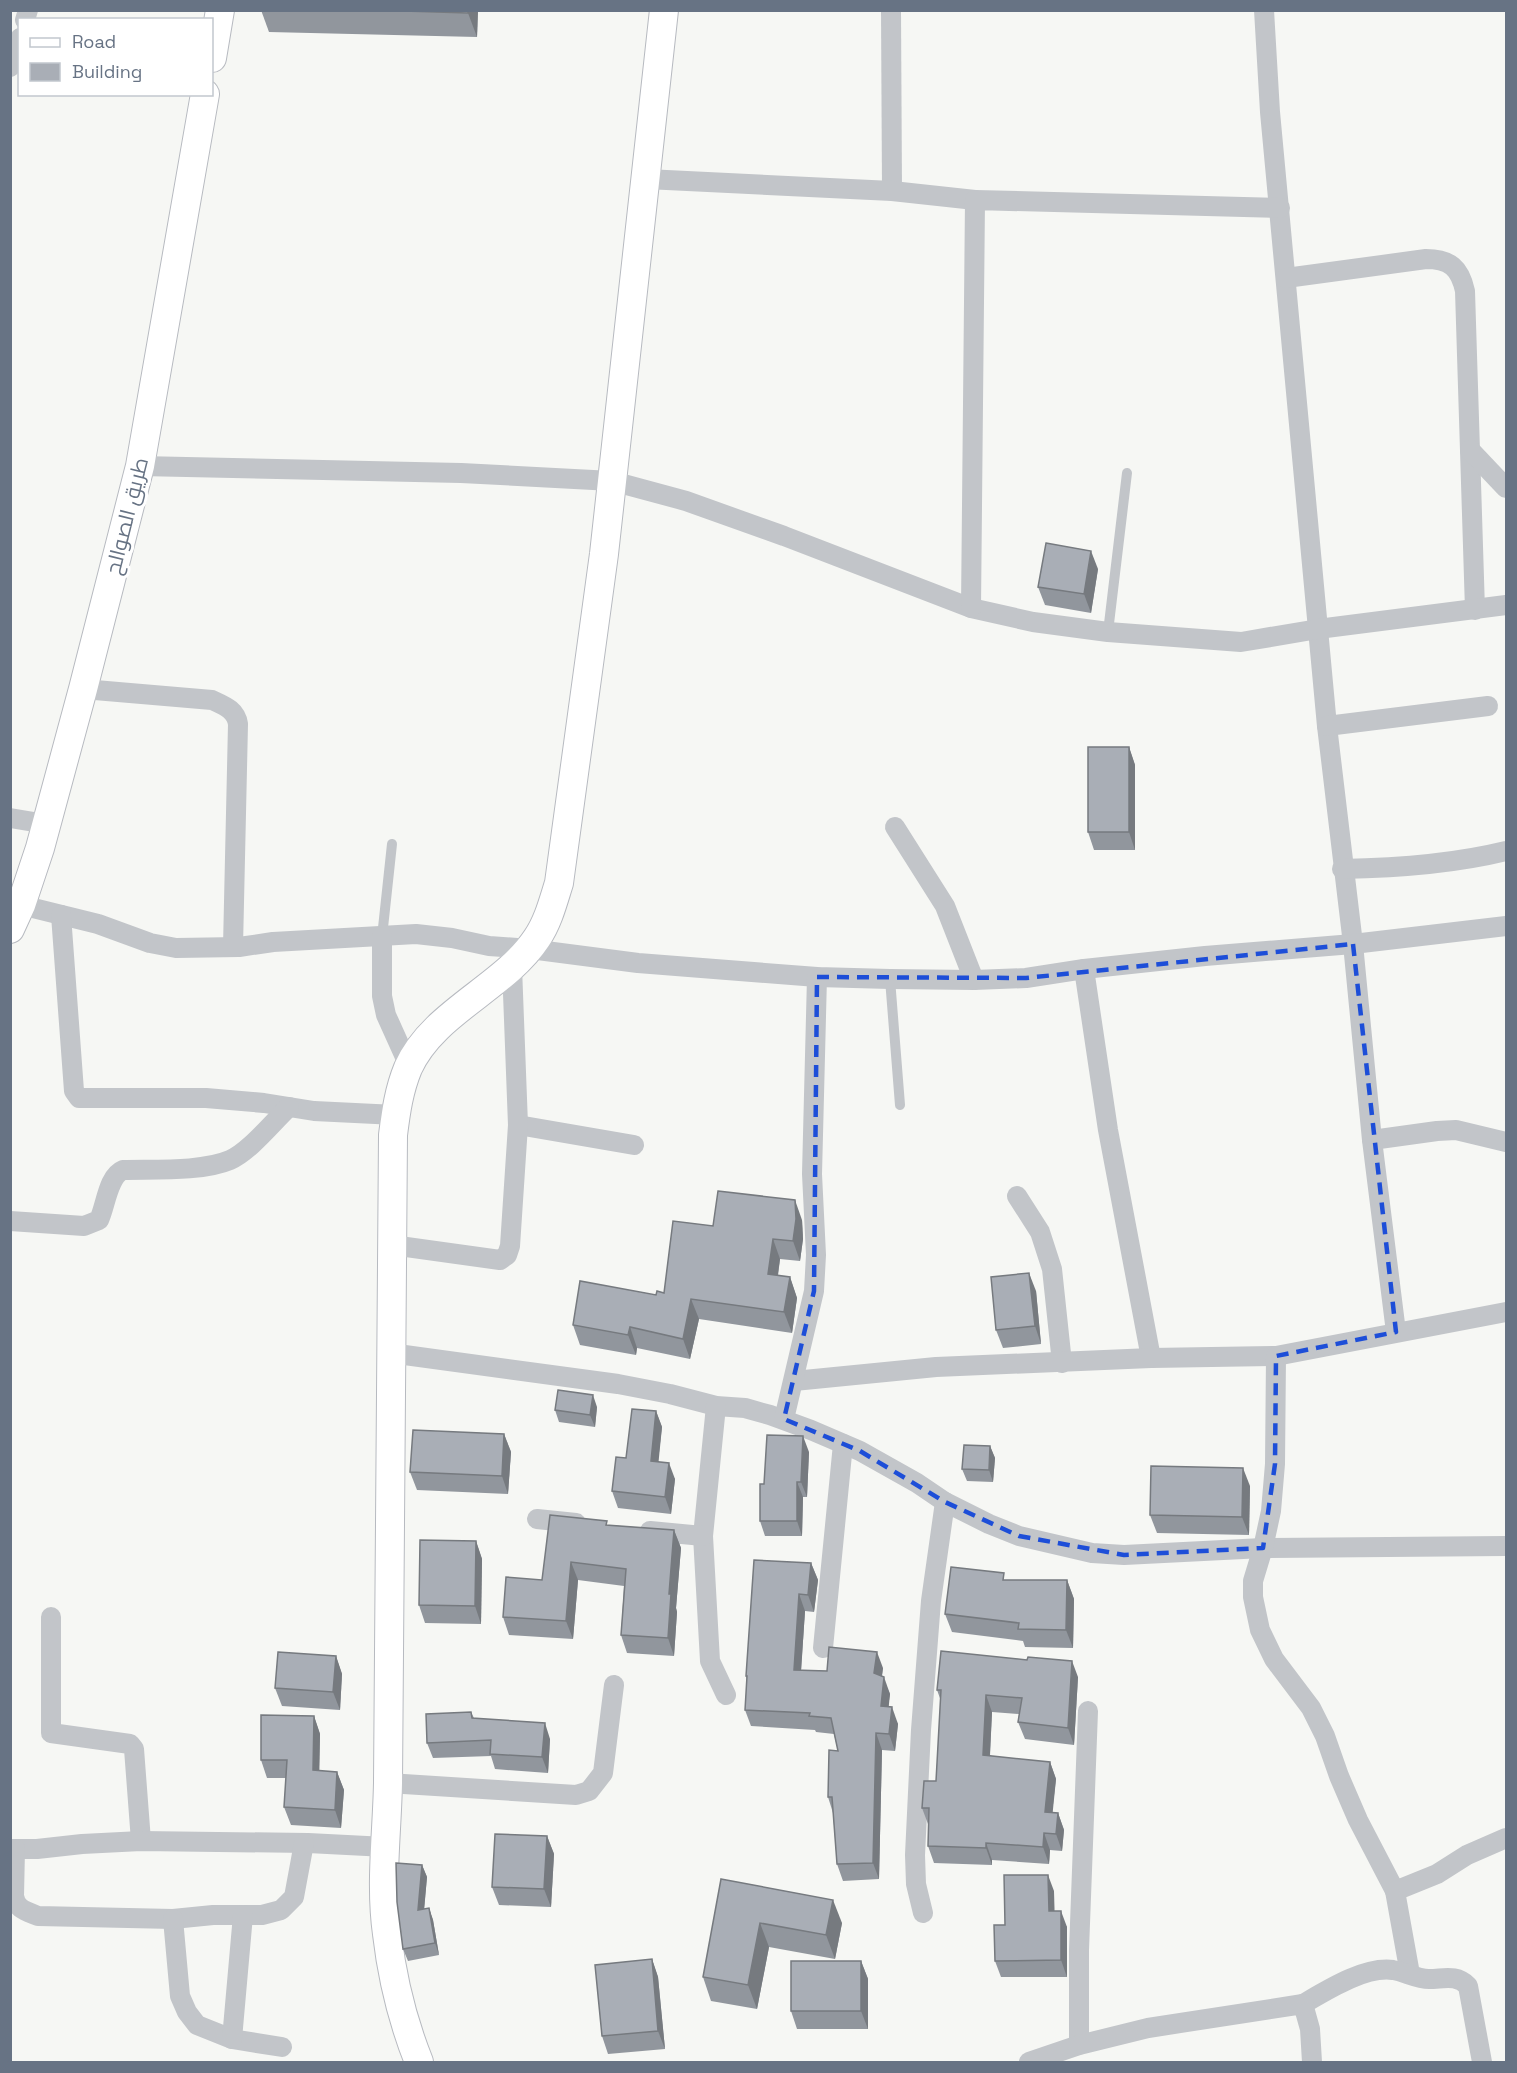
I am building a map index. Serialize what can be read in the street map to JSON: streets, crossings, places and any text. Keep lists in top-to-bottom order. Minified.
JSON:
{"streets":{"street":["طريق الصوالح"]},"legend":["Road","Building"]}
